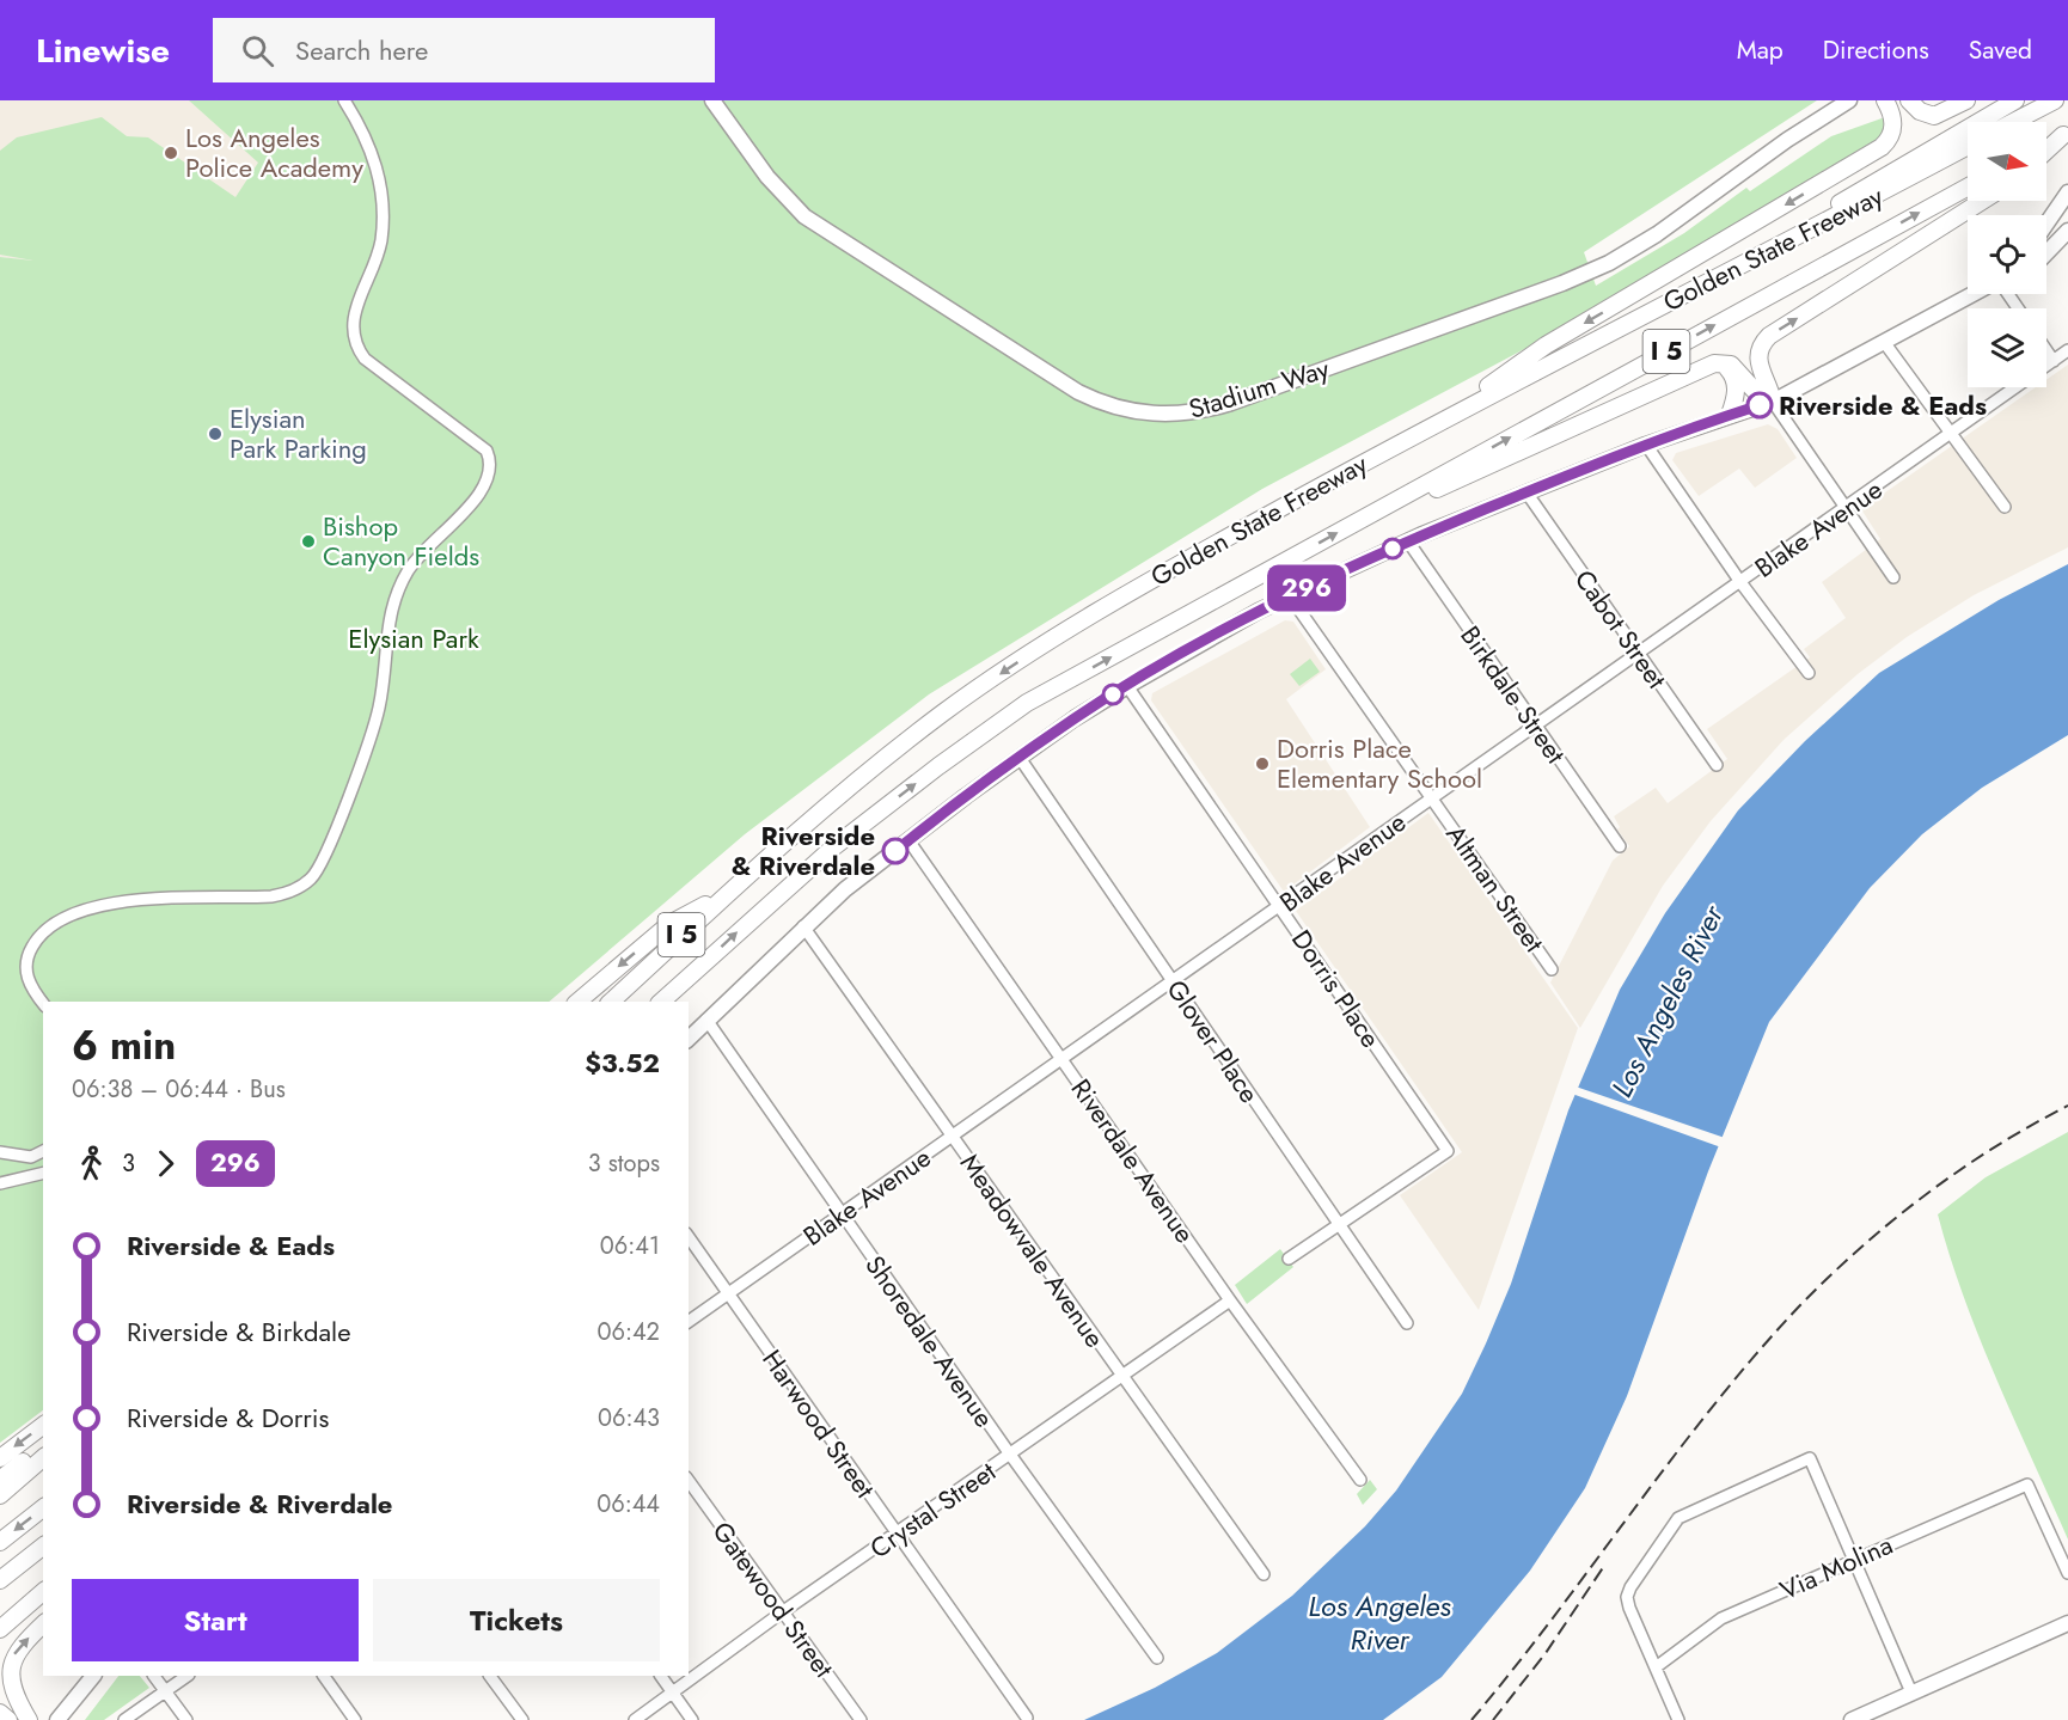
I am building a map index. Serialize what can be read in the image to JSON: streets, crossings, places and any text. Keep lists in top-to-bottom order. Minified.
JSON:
{"streets":{"highway":["Golden State Freeway","I 5"],"main road":["Stadium Way"],"street":["Blake Avenue","Cabot Street","Birkdale Street","Altman Street","Dorris Place","Glover Place","Riverdale Avenue","Meadowvale Avenue","Shoredale Avenue","Harwood Street","Crystal Street","Via Molina","Gatewood Street"]},"crossings":[["Blake Avenue","Cabot Street"],["Blake Avenue","Birkdale Street"],["Blake Avenue","Altman Street"],["Blake Avenue","Dorris Place"],["Blake Avenue","Glover Place"],["Blake Avenue","Riverdale Avenue"],["Blake Avenue","Meadowvale Avenue"],["Blake Avenue","Shoredale Avenue"],["Blake Avenue","Harwood Street"],["Dorris Place","Glover Place"],["Riverdale Avenue","Crystal Street"],["Meadowvale Avenue","Crystal Street"],["Shoredale Avenue","Crystal Street"],["Harwood Street","Crystal Street"],["Crystal Street","Gatewood Street"]],"water":["Los Angeles River"],"parks":["Elysian Park"],"places":["Los Angeles Police Academy","Riverside & Eads","Elysian Park Parking","Bishop Canyon Fields","Dorris Place Elementary School","Riverside & Riverdale"],"lines":["bus line 296"],"north":"right","page":{"header":"Linewise","search":"Search here","nav":["Map","Directions","Saved"],"on_map":"296","heading":["6 min","06:38 – 06:44 · Bus","$3.52"],"legs":["3","296","3 stops"],"list":[{"name":"Riverside & Eads","value":"06:41"},{"name":"Riverside & Birkdale","value":"06:42"},{"name":"Riverside & Dorris","value":"06:43"},{"name":"Riverside & Riverdale","value":"06:44"}],"buttons":["Start","Tickets"]}}
